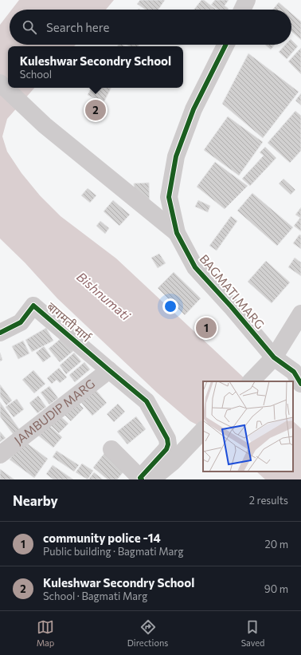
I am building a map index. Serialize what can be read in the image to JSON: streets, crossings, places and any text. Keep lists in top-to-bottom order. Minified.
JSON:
{"streets":{"street":["BAGMATI MARG","बागमती मार्ग","JAMBUDIP MARG"]},"crossings":[["बागमती मार्ग","JAMBUDIP MARG"]],"water":["Bishnumati"],"page":{"search":"Search here","popup":["Kuleshwar Secondry School","School"],"pins":["2","1"],"heading":["Nearby","2 results"],"list":[{"mark":"1","name":"community police -14","note":"Public building · Bagmati Marg","value":"20 m"},{"mark":"2","name":"Kuleshwar Secondry School","note":"School · Bagmati Marg","value":"90 m"}],"nav":["Map","Directions","Saved"]}}
